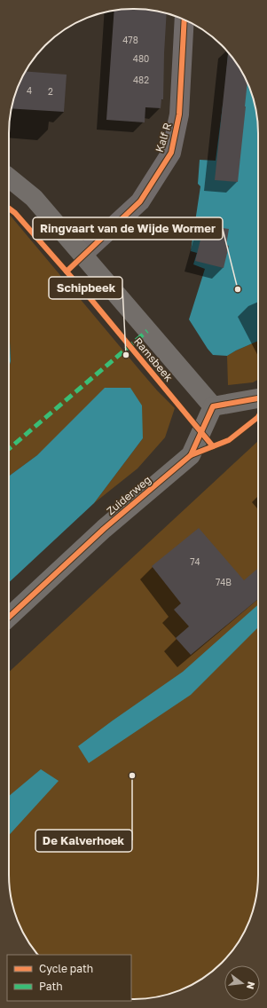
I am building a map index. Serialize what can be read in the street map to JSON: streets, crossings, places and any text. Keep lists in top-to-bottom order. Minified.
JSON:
{"streets":{"main road":["Ramsbeek","Zuiderweg"],"street":["Kalf R"]},"crossings":[["Kalf R","Ramsbeek"],["Ramsbeek","Zuiderweg"]],"places":["Ringvaart van de Wijde Wormer","Schipbeek","De Kalverhoek"],"house_numbers":["478","480","482","4","2","74","74B"],"legend":["Cycle path","Path"],"north":"right"}
